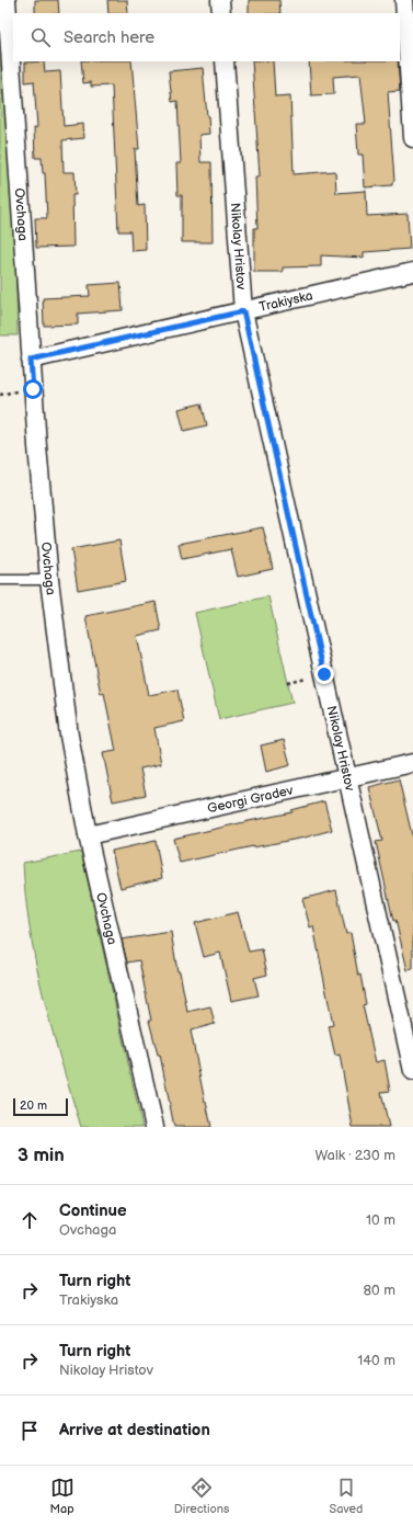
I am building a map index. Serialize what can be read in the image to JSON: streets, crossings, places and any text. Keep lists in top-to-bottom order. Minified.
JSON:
{"streets":{"street":["Ovchaga","Nikolay Hristov","Trakiyska","Georgi Gradev"]},"crossings":[["Ovchaga","Trakiyska"],["Ovchaga","Georgi Gradev"],["Nikolay Hristov","Trakiyska"],["Nikolay Hristov","Georgi Gradev"]],"scale_bar":"20 m","page":{"search":"Search here","scale":"20 m","heading":["3 min","Walk · 230 m"],"list":[["Continue","Ovchaga","10 m"],["Turn right","Trakiyska","80 m"],["Turn right","Nikolay Hristov","140 m"],"Arrive at destination"],"nav":["Map","Directions","Saved"]}}
